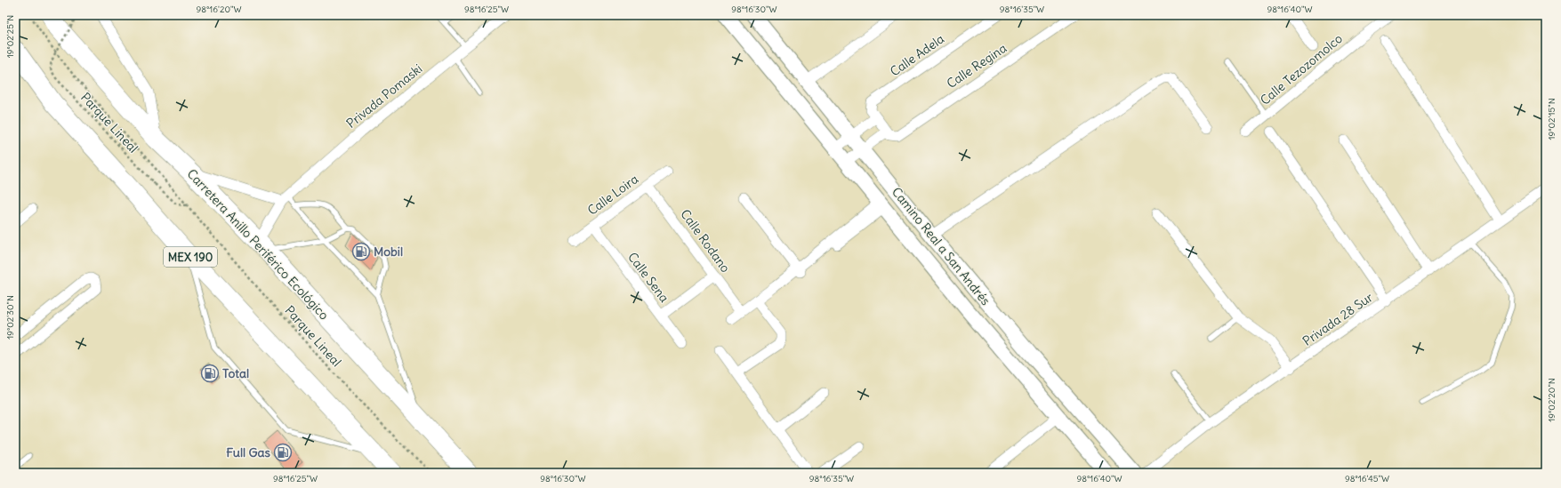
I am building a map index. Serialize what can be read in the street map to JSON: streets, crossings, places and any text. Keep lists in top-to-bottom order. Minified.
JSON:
{"streets":{"highway":["Carretera Anillo Periférico Ecológico","MEX 190"],"main road":["Camino Real a San Andrés"],"street":["Calle Adela","Calle Regina","Calle Tezozomolco","Privada Pomaski","Calle Loira","Calle Rodano","Calle Sena","Privada 28 Sur"],"path":["Parque Lineal"]},"crossings":[["Calle Regina","Camino Real a San Andrés"],["Privada Pomaski","Carretera Anillo Periférico Ecológico"],["Calle Loira","Calle Rodano"],["Calle Loira","Calle Sena"]],"places":{"fuel station":["Mobil","Total","Full Gas"]},"coordinates":["98°16'20\"W","98°16'25\"W","98°16'30\"W","98°16'35\"W","98°16'40\"W","19°02'25\"N","19°02'15\"N","19°02'30\"N","19°02'20\"N","98°16'45\"W"]}
